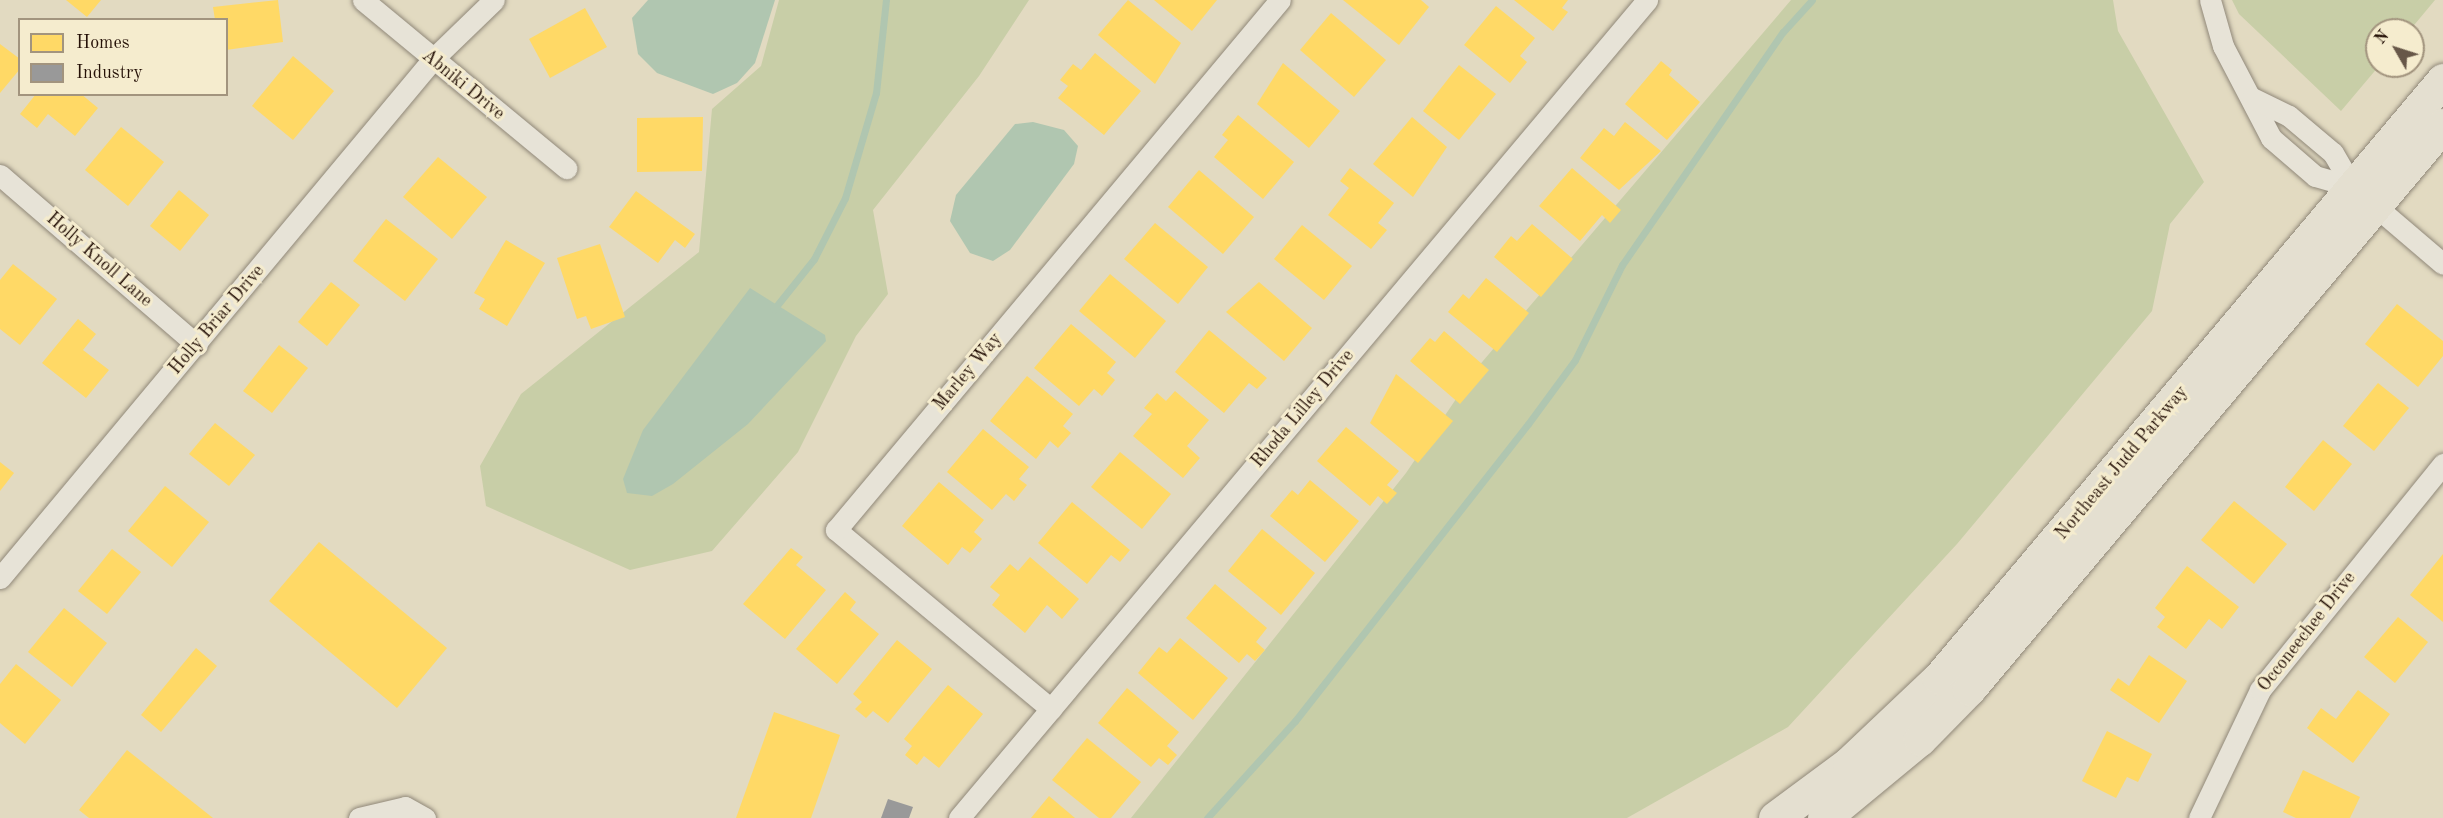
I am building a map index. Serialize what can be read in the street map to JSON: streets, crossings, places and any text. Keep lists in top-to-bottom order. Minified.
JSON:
{"streets":{"highway":["Northeast Judd Parkway"],"street":["Abniki Drive","Holly Knoll Lane","Holly Briar Drive","Marley Way","Rhoda Lilley Drive","Occoneechee Drive"]},"crossings":[["Abniki Drive","Holly Briar Drive"],["Holly Knoll Lane","Holly Briar Drive"],["Marley Way","Rhoda Lilley Drive"]],"legend":["Homes","Industry"],"north":"top left"}
